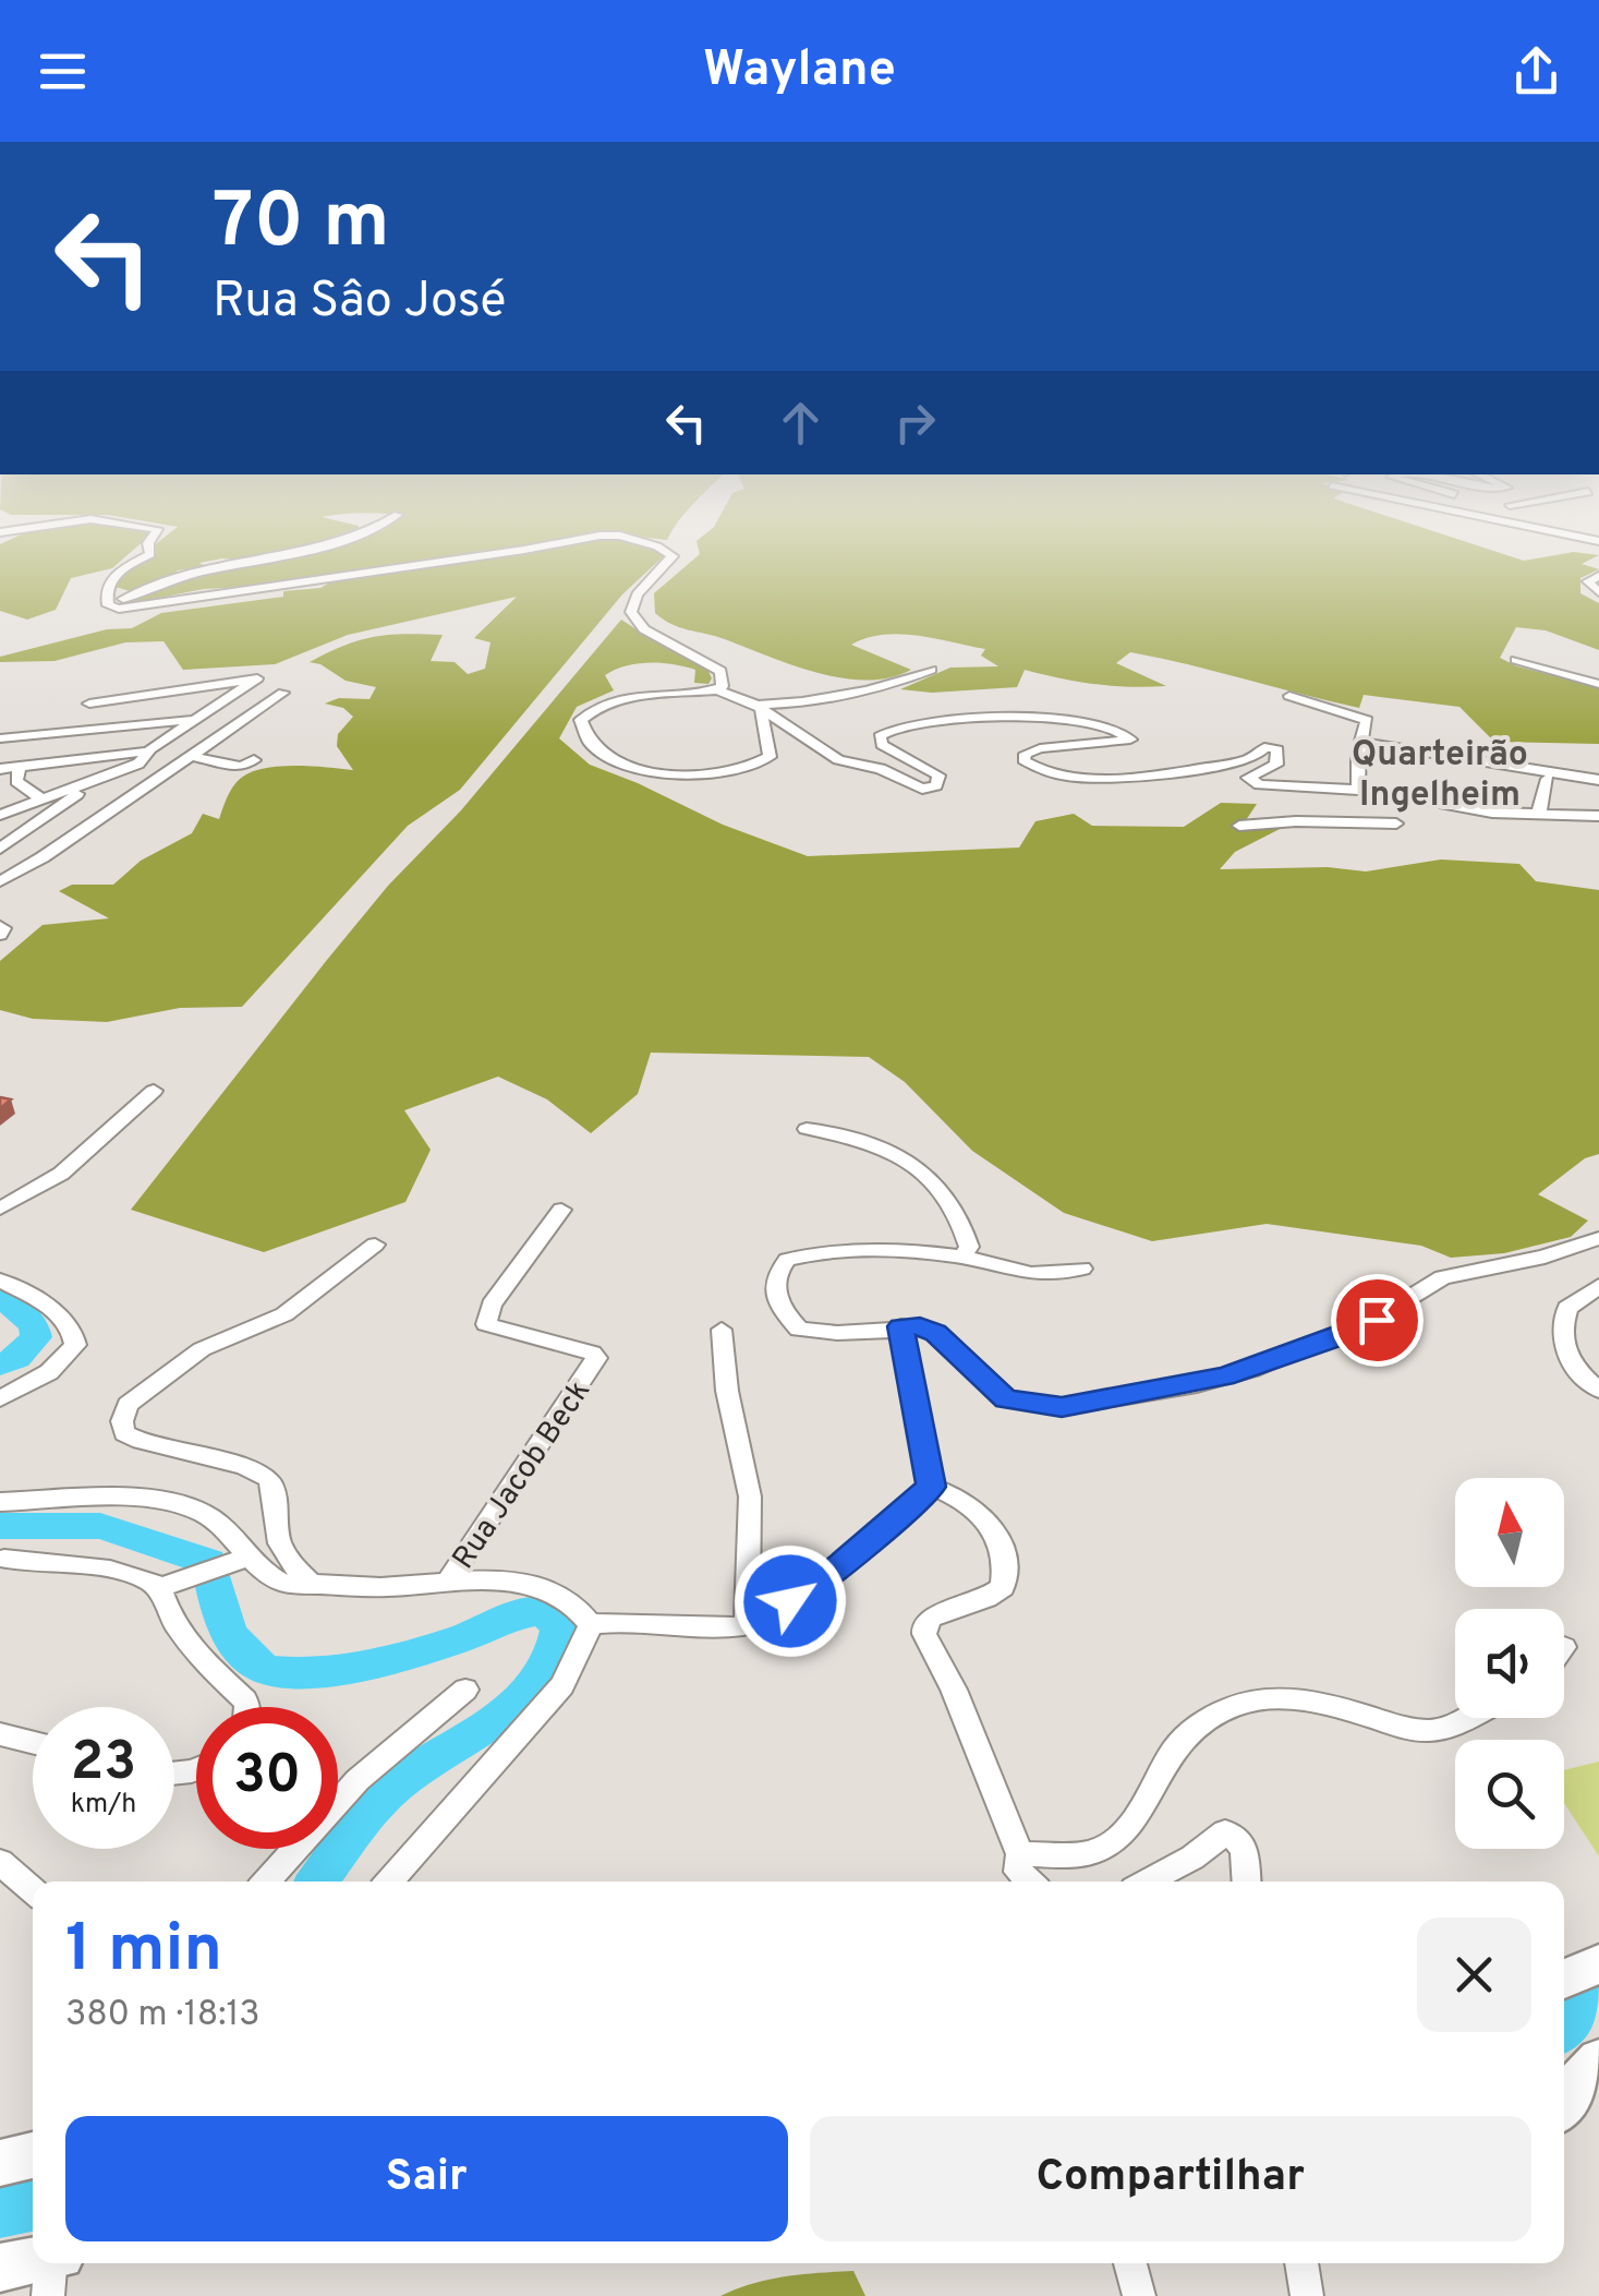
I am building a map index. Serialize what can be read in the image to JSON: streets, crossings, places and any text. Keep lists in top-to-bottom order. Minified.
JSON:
{"streets":{"street":["Rua Jacob Beck"]},"districts":["Quarteirão Ingelheim"],"north":"top","page":{"header":"Waylane","turn":["70 m","Rua Sâo José"],"speed":"23 km/h","limit":"30","heading":["1 min","380 m · 18:13"],"buttons":["Sair","Compartilhar"]}}
